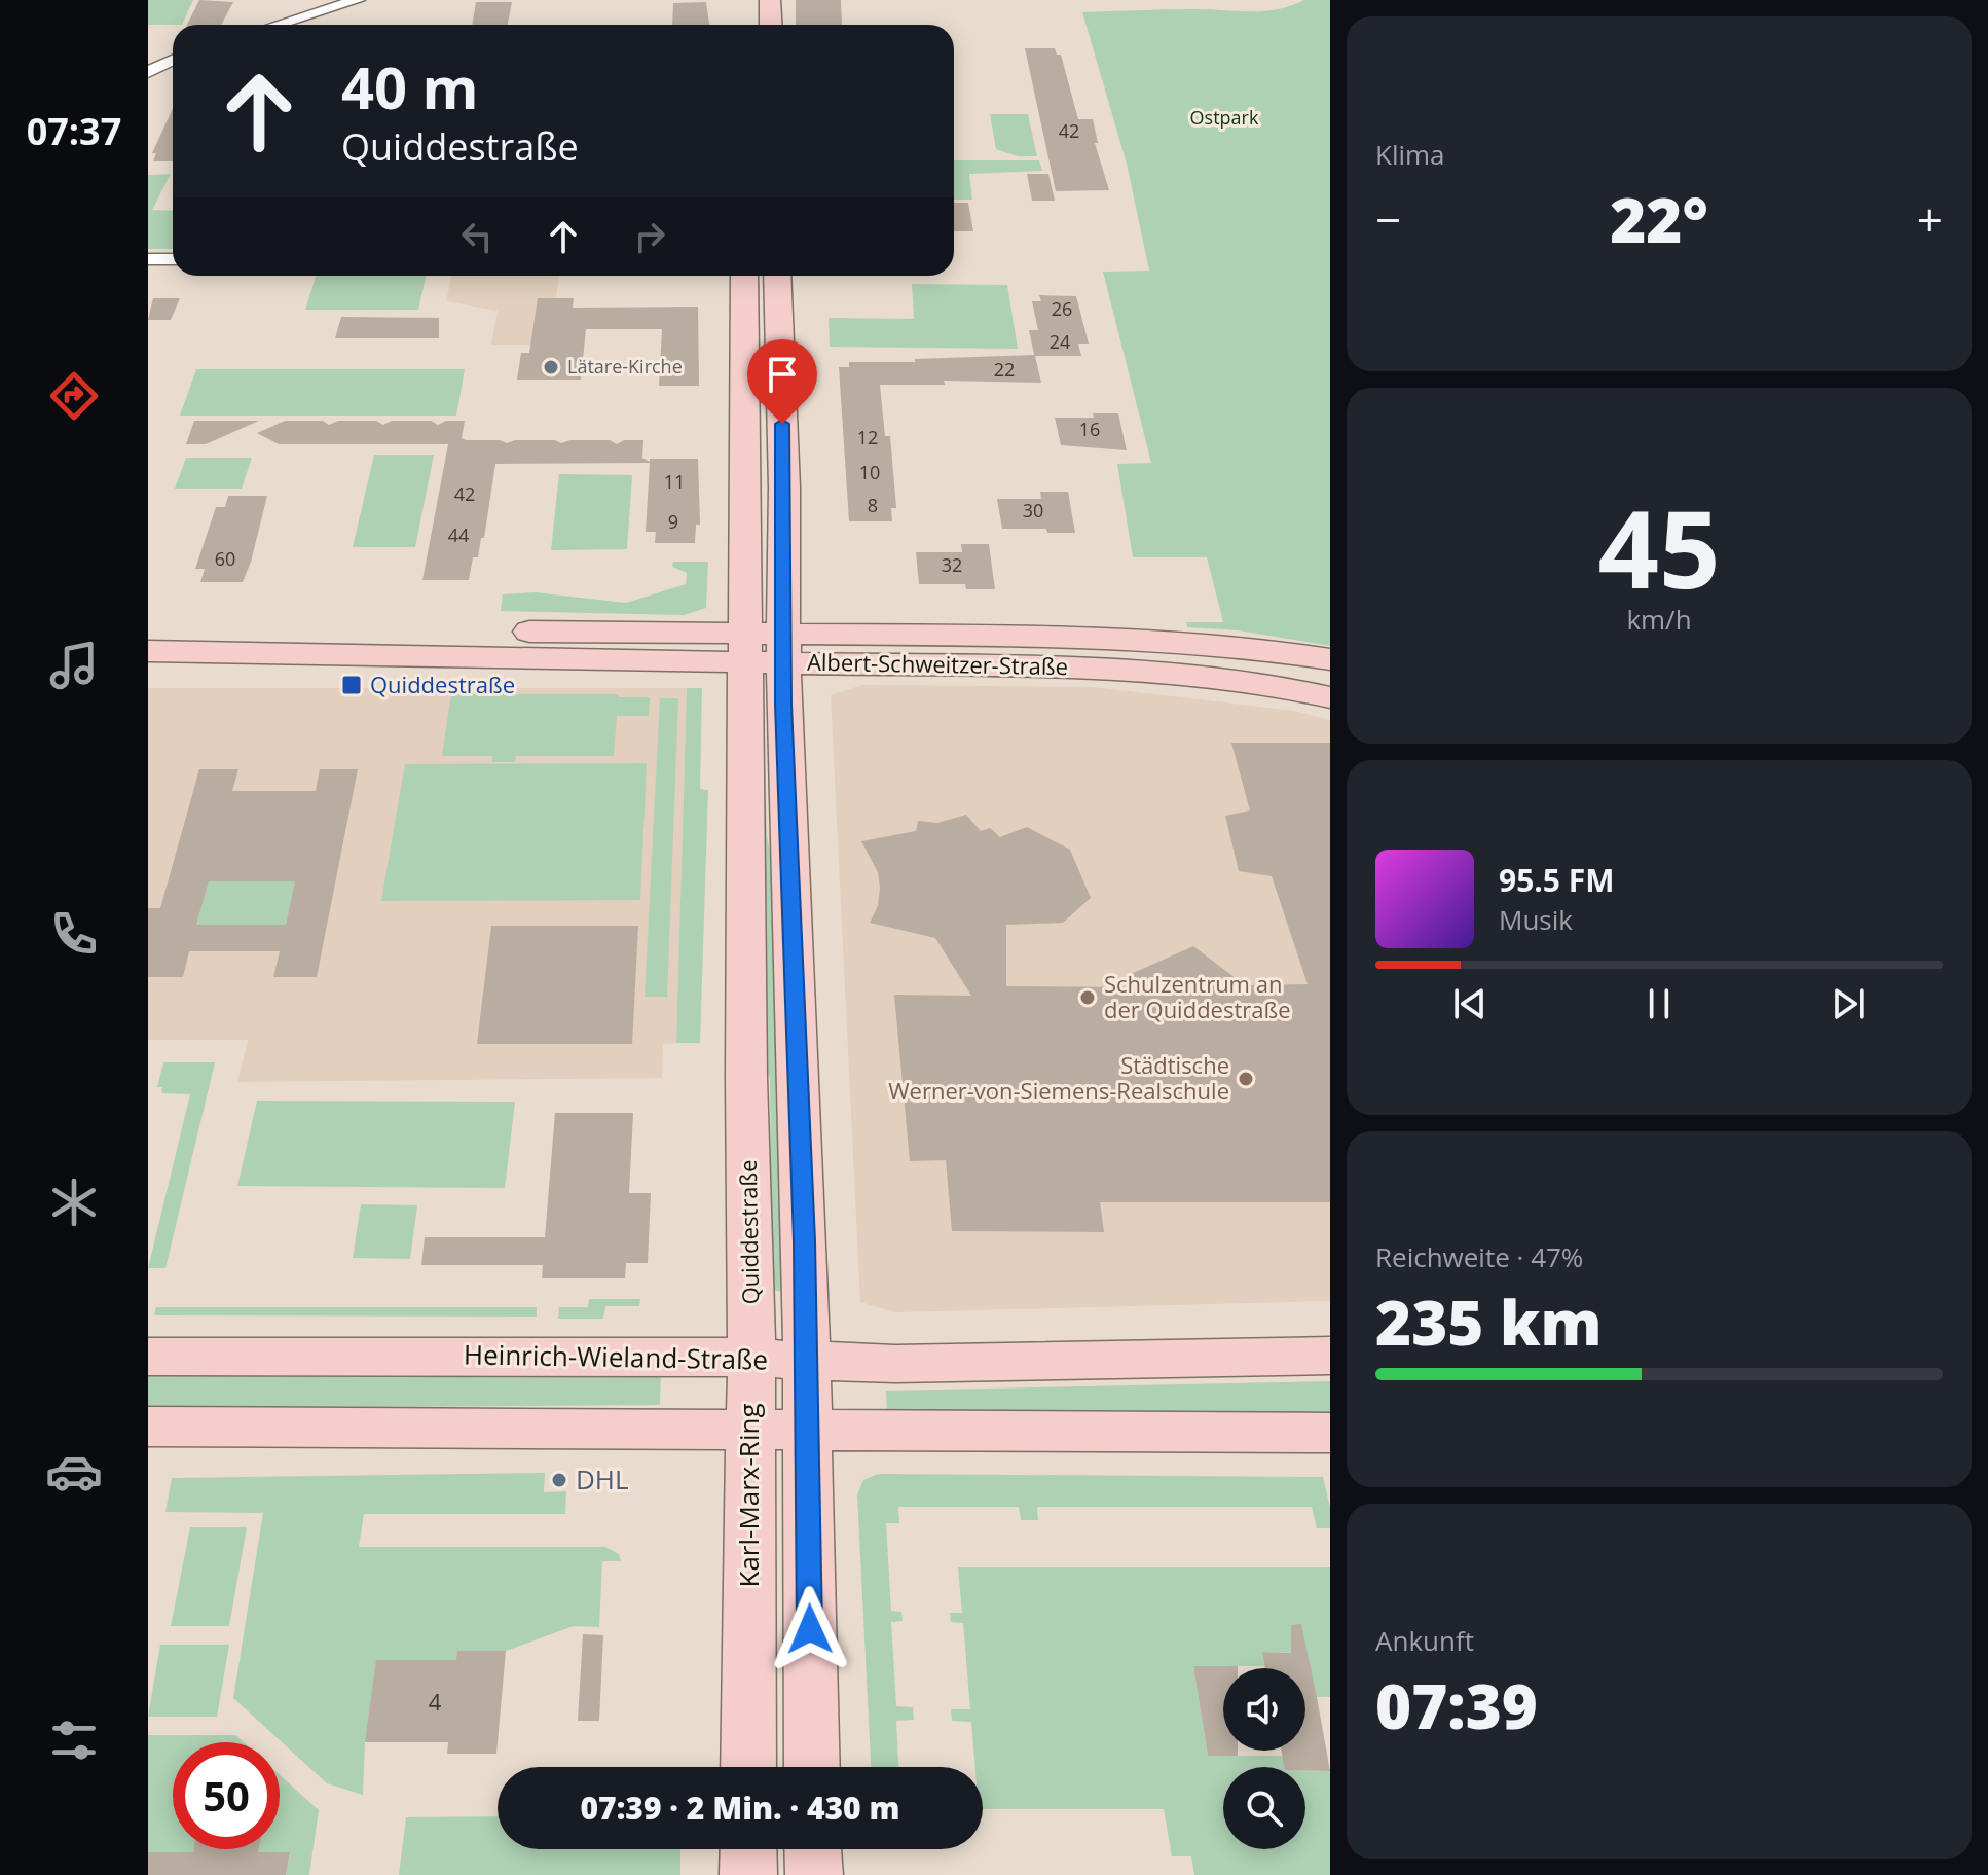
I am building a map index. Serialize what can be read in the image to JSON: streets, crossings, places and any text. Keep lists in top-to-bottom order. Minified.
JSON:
{"streets":{"main road":["Albert-Schweitzer-Straße","Quiddestraße","Heinrich-Wieland-Straße","Karl-Marx-Ring"]},"crossings":[["Albert-Schweitzer-Straße","Quiddestraße"],["Quiddestraße","Heinrich-Wieland-Straße"],["Quiddestraße","Karl-Marx-Ring"],["Heinrich-Wieland-Straße","Karl-Marx-Ring"]],"parks":["Ostpark"],"places":{"other":["Lätare-Kirche","Schulzentrum an der Quiddestraße","Städtische Werner-von-Siemens-Realschule","DHL"],"transit":["Quiddestraße"]},"house_numbers":["42","26","24","22","16","12","10","11","42","8","30","9","44","60","32","4"],"page":{"tabs":"07:37","tile":["Klima",["45","km/h"],["Reichweite · 47%","235 km"],["Ankunft","07:39"]],"turn":["40 m","Quiddestraße"],"heat":["−","22°","+"],"song":["95.5 FM","Musik"],"limit":"50","trip":"07:39 · 2 Min. · 430 m"}}
